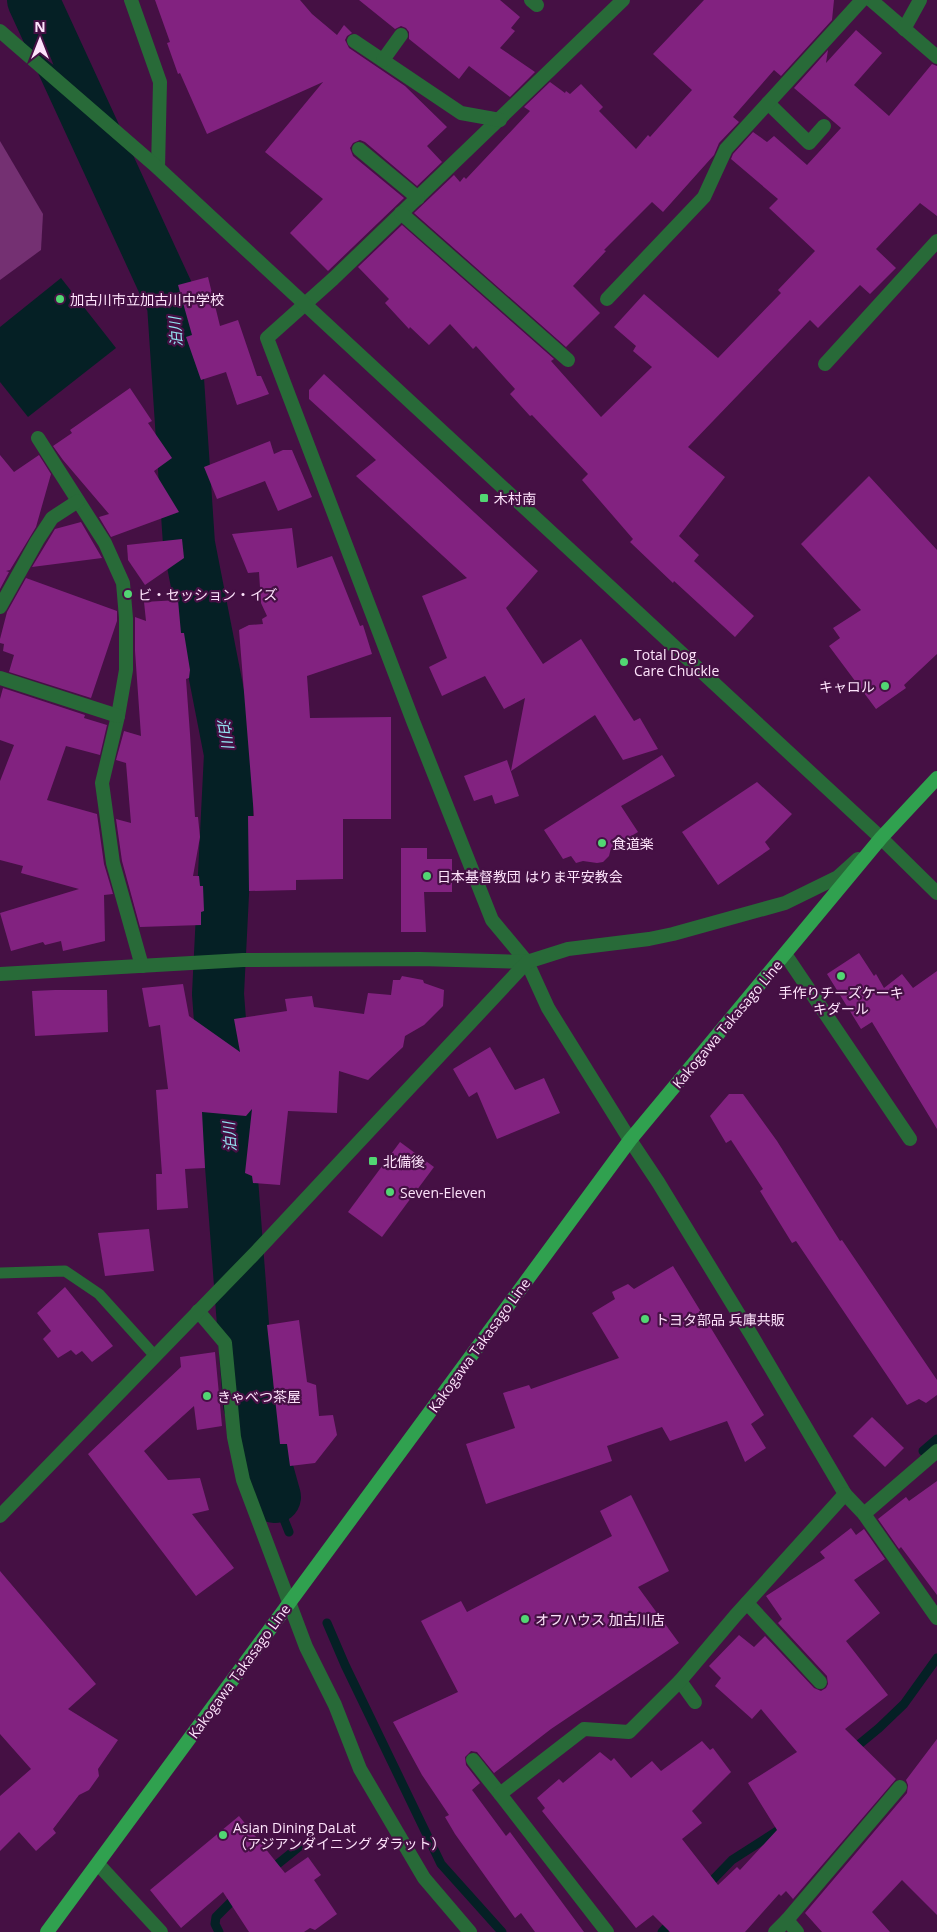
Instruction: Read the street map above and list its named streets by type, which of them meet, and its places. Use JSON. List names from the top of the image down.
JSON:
{
  "streets": {
    "main road": ["Kakogawa Takasago Line"]
  },
  "water": ["泊川"],
  "places": {
    "other": [
      "加古川市立加古川中学校",
      "ビ・セッション・イズ",
      "Total Dog Care Chuckle",
      "キャロル",
      "食道楽",
      "日本基督教団 はりま平安教会",
      "手作りチーズケーキ キダール",
      "Seven-Eleven",
      "トヨタ部品 兵庫共販",
      "きゃべつ茶屋",
      "オフハウス 加古川店",
      "Asian Dining DaLat （アジアンダイニング ダラット）"
    ],
    "transit": ["木村南", "北備後"]
  },
  "north": "top"
}
